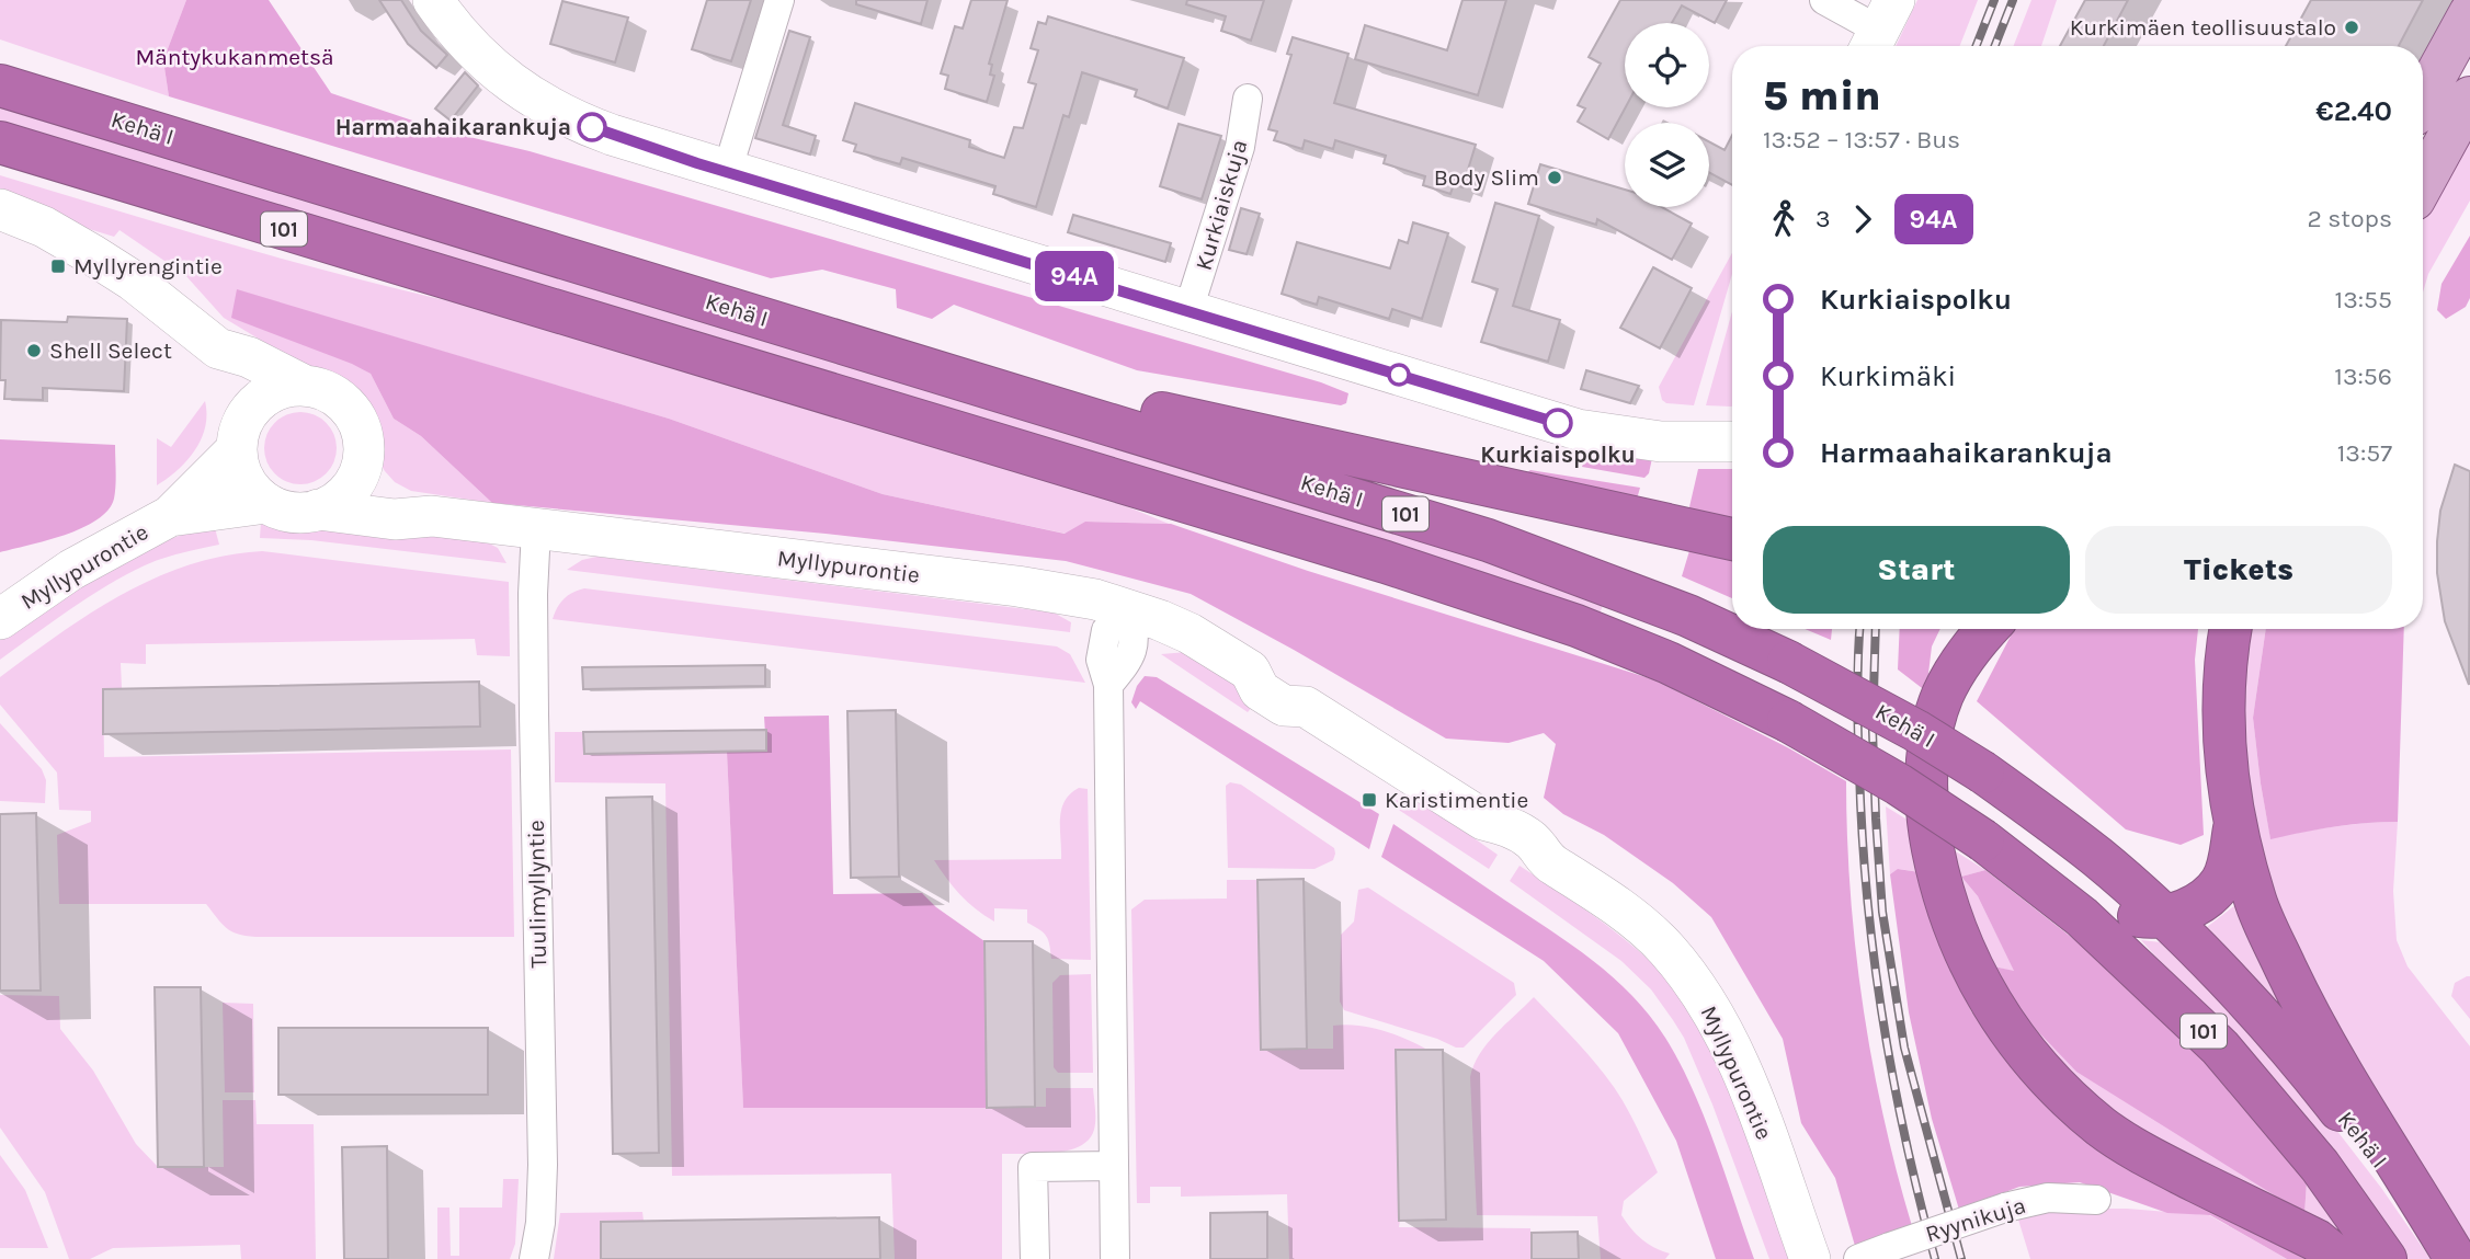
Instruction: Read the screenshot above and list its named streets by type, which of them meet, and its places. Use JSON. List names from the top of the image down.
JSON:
{
  "streets": {
    "highway": ["Kehä I", "101"],
    "main road": ["Myllypurontie"],
    "street": ["Kurkiaiskuja", "Tuulimyllyntie", "Ryynikuja"]
  },
  "crossings": [
    ["Myllypurontie", "Tuulimyllyntie"]
  ],
  "parks": ["Mäntykukanmetsä"],
  "places": {
    "other": [
      "Kurkimäen teollisuustalo",
      "Harmaahaikarankuja",
      "Body Slim",
      "Shell Select",
      "Kurkiaispolku"
    ],
    "transit": ["Myllyrengintie", "Karistimentie"]
  },
  "lines": ["bus line 94A"],
  "page": {
    "on_map": "94A",
    "heading": ["5 min", "13:52 – 13:57 · Bus", "€2.40"],
    "legs": ["3", "94A", "2 stops"],
    "list": [
      {
        "name": "Kurkiaispolku",
        "value": "13:55"
      },
      {
        "name": "Kurkimäki",
        "value": "13:56"
      },
      {
        "name": "Harmaahaikarankuja",
        "value": "13:57"
      }
    ],
    "buttons": ["Start", "Tickets"]
  }
}
